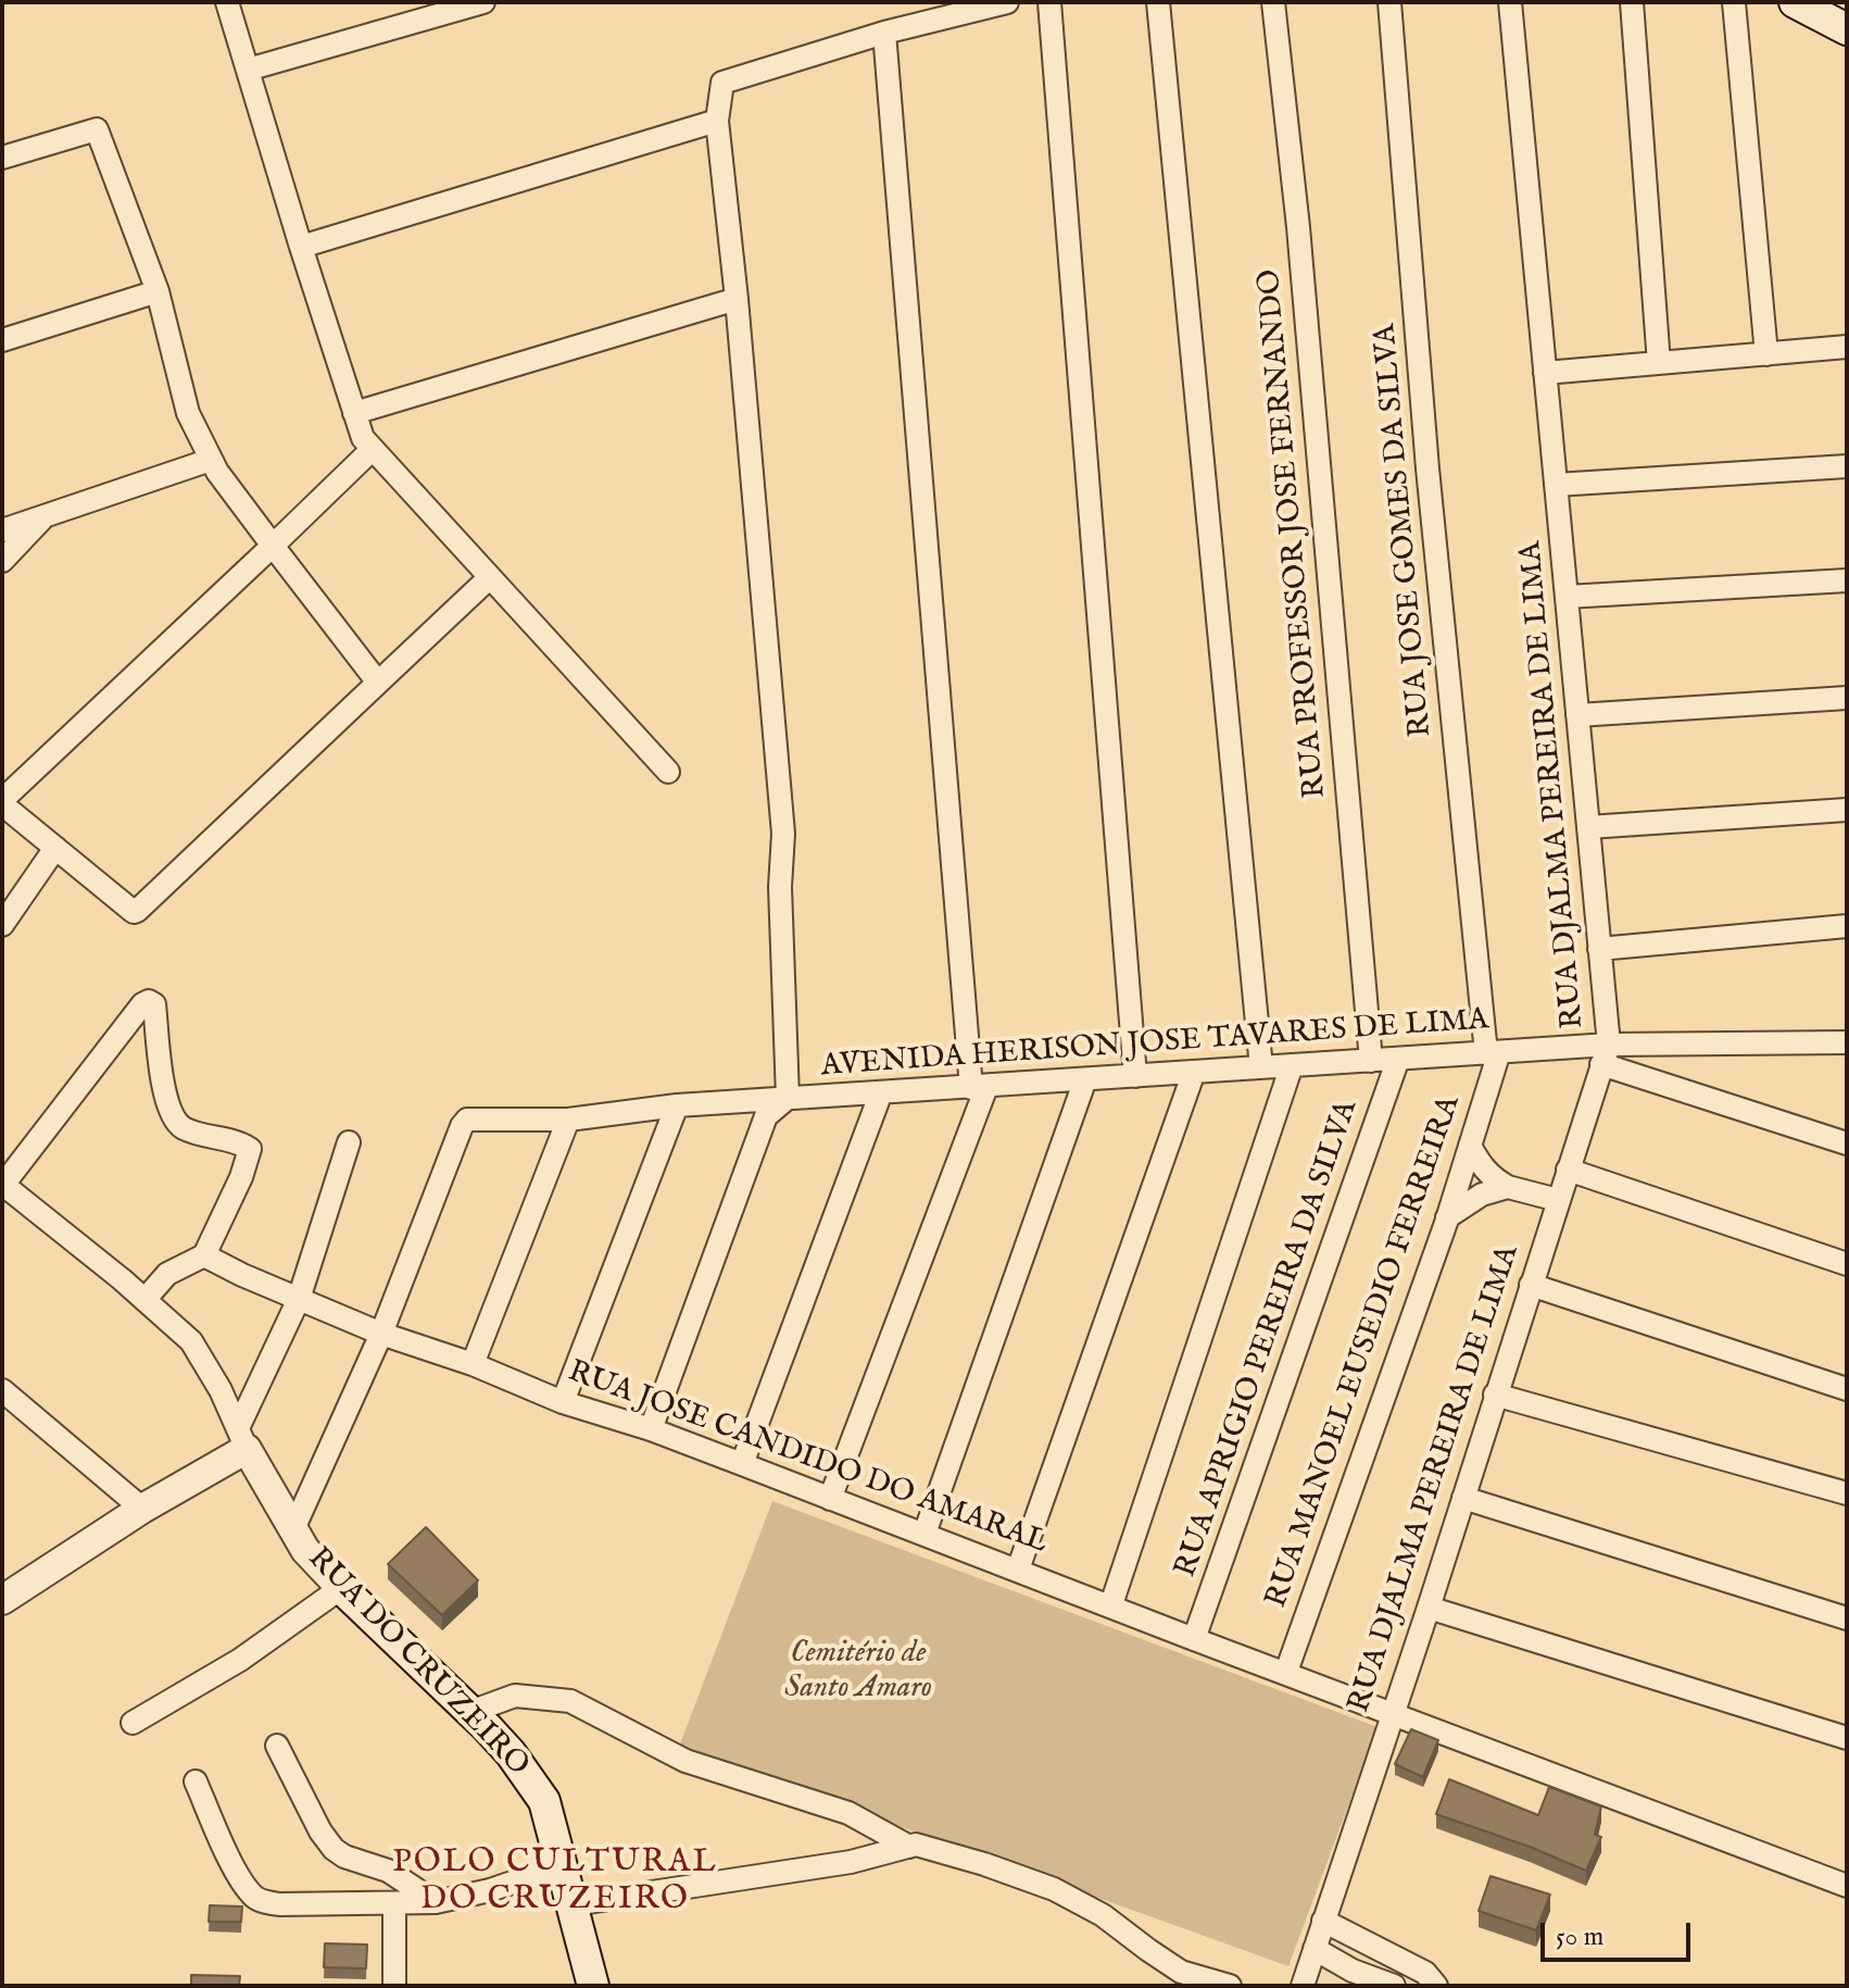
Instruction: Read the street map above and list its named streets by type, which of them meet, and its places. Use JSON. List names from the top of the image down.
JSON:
{
  "streets": {
    "main road": ["RUA DO CRUZEIRO"],
    "street": [
      "RUA JOSE GOMES DA SILVA",
      "RUA PROFESSOR JOSE FERNANDO",
      "RUA DJALMA PEREIRA DE LIMA",
      "AVENIDA HERISON JOSE TAVARES DE LIMA",
      "RUA APRIGIO PEREIRA DA SILVA",
      "RUA MANOEL EUSEDIO FERREIRA",
      "RUA JOSE CANDIDO DO AMARAL"
    ]
  },
  "crossings": [
    ["RUA JOSE GOMES DA SILVA", "AVENIDA HERISON JOSE TAVARES DE LIMA"],
    ["RUA JOSE GOMES DA SILVA", "RUA MANOEL EUSEDIO FERREIRA"],
    ["RUA PROFESSOR JOSE FERNANDO", "AVENIDA HERISON JOSE TAVARES DE LIMA"],
    ["RUA DJALMA PEREIRA DE LIMA", "AVENIDA HERISON JOSE TAVARES DE LIMA"],
    ["RUA DJALMA PEREIRA DE LIMA", "RUA JOSE CANDIDO DO AMARAL"],
    ["AVENIDA HERISON JOSE TAVARES DE LIMA", "RUA APRIGIO PEREIRA DA SILVA"],
    ["AVENIDA HERISON JOSE TAVARES DE LIMA", "RUA MANOEL EUSEDIO FERREIRA"],
    ["AVENIDA HERISON JOSE TAVARES DE LIMA", "RUA JOSE CANDIDO DO AMARAL"],
    ["RUA APRIGIO PEREIRA DA SILVA", "RUA JOSE CANDIDO DO AMARAL"],
    ["RUA MANOEL EUSEDIO FERREIRA", "RUA JOSE CANDIDO DO AMARAL"]
  ],
  "districts": ["POLO CULTURAL DO CRUZEIRO"],
  "parks": ["Cemitério de Santo Amaro"],
  "scale_bar": "50 m"
}
